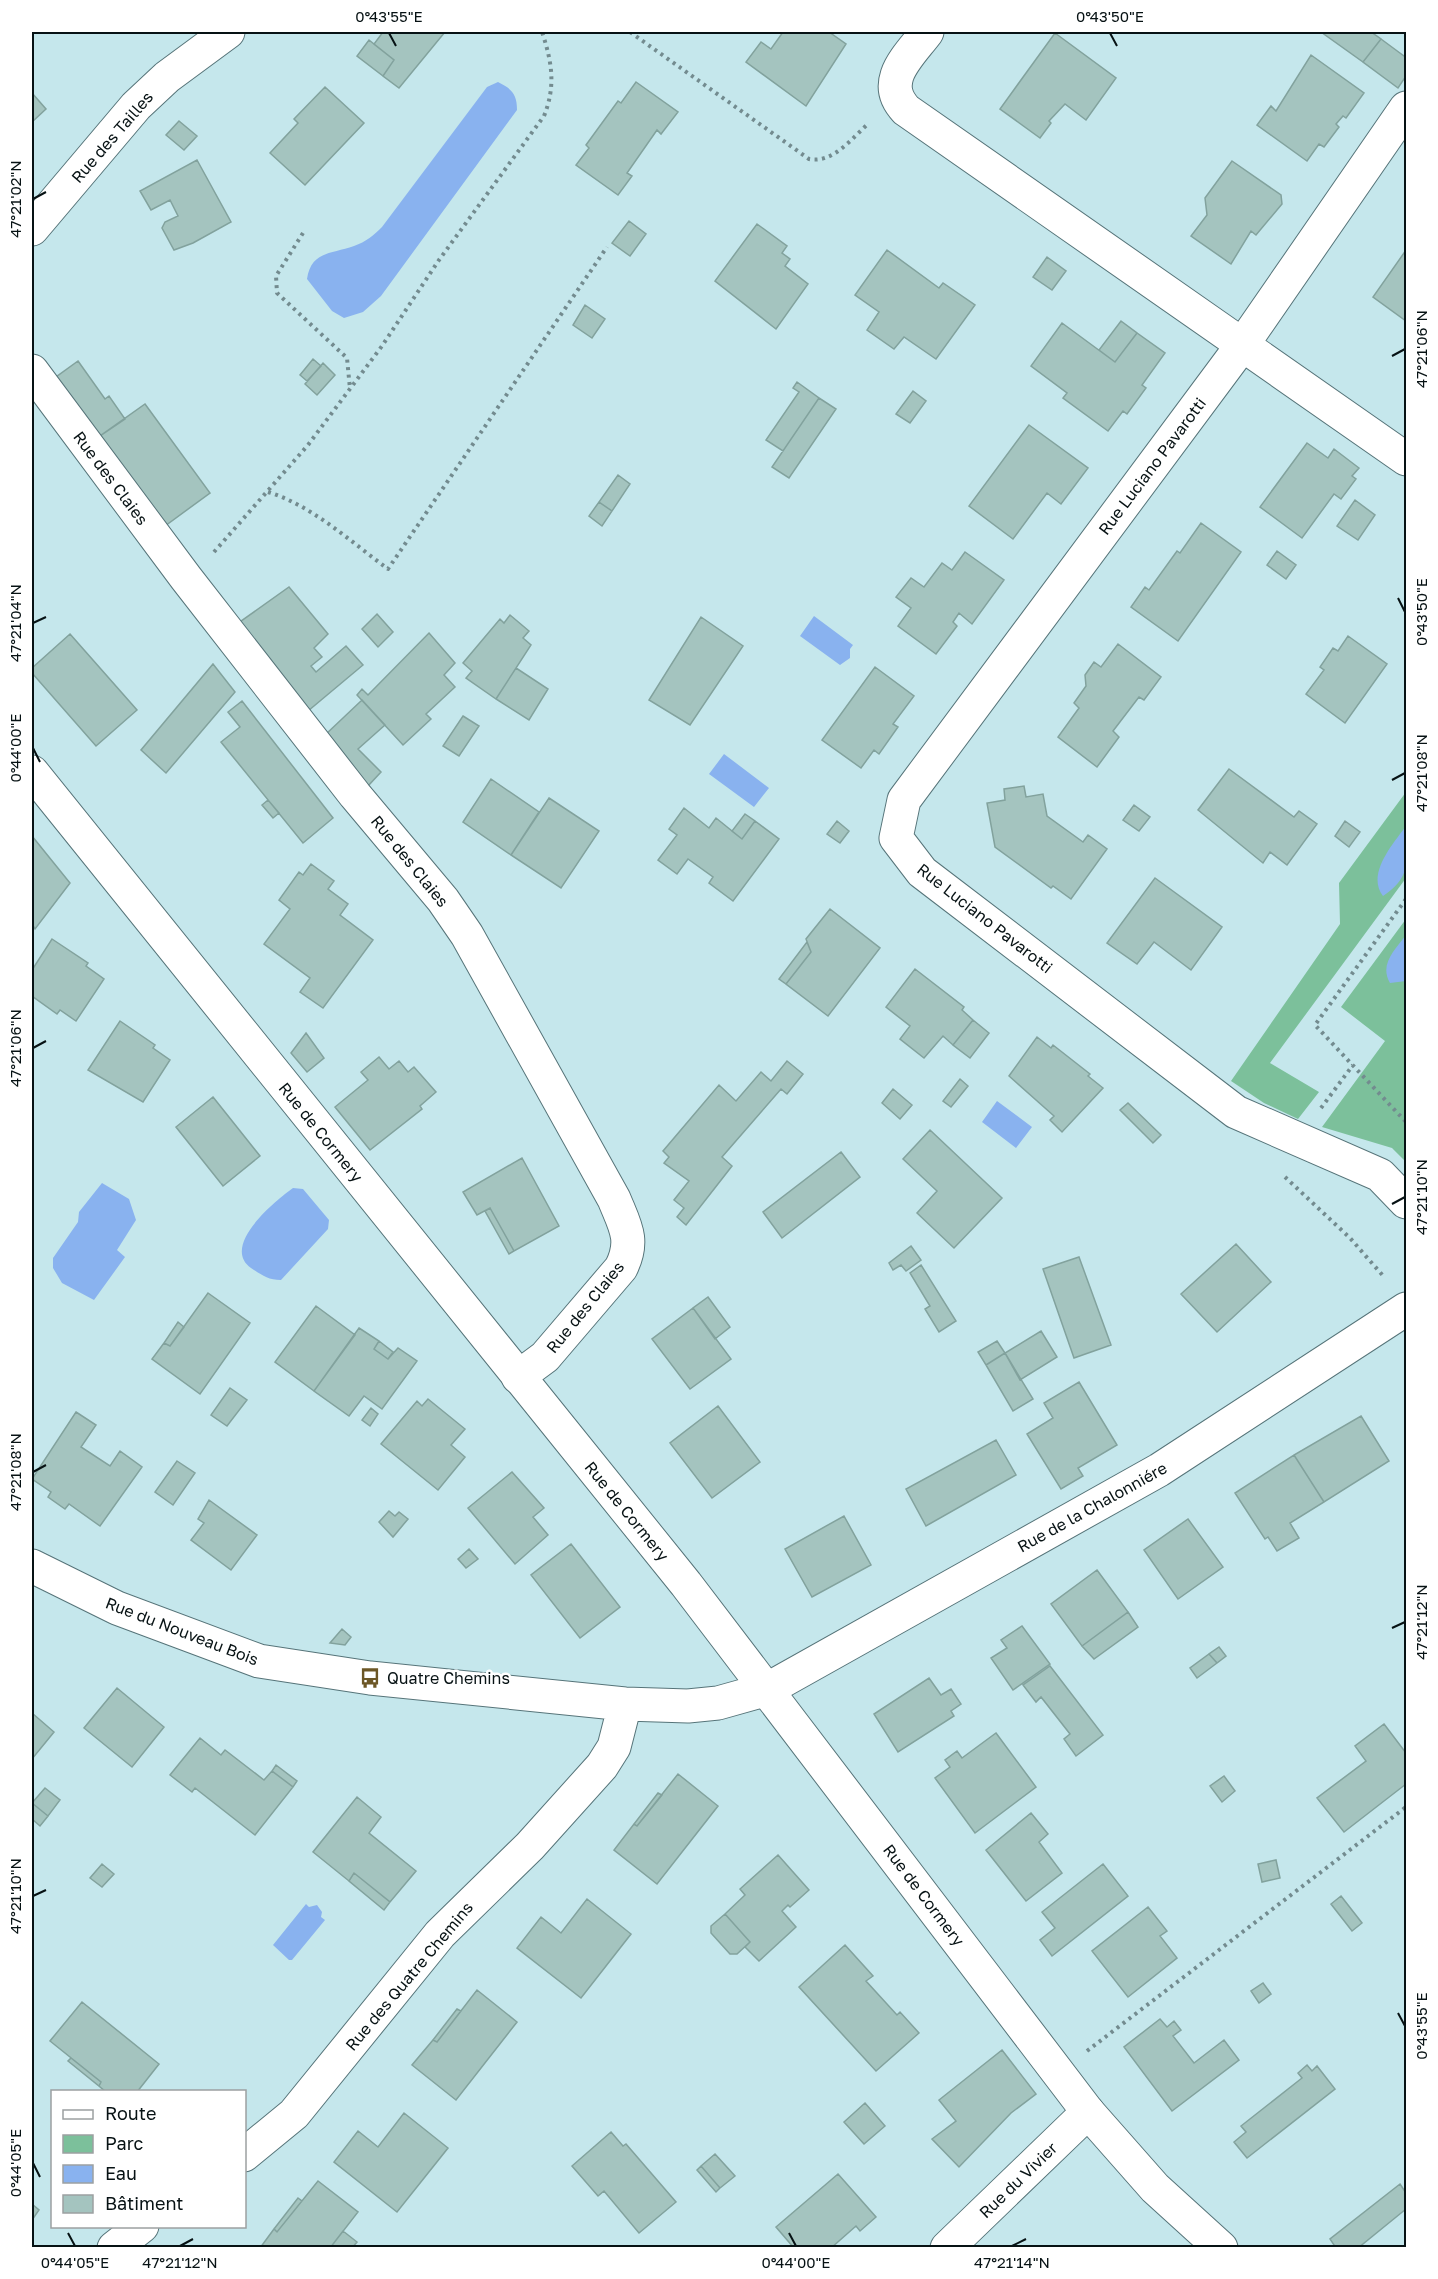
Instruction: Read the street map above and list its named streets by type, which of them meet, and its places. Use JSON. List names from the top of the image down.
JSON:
{
  "streets": {
    "street": [
      "Rue des Tailles",
      "Rue Luciano Pavarotti",
      "Rue des Claies",
      "Rue de Cormery",
      "Rue de la Chalonniére",
      "Rue du Nouveau Bois",
      "Rue des Quatre Chemins",
      "Rue du Vivier"
    ]
  },
  "crossings": [
    ["Rue des Claies", "Rue de Cormery"],
    ["Rue de Cormery", "Rue de la Chalonniére"],
    ["Rue de Cormery", "Rue du Nouveau Bois"],
    ["Rue de Cormery", "Rue du Vivier"],
    ["Rue de la Chalonniére", "Rue du Nouveau Bois"],
    ["Rue du Nouveau Bois", "Rue des Quatre Chemins"]
  ],
  "places": {
    "bus stop": ["Quatre Chemins"]
  },
  "legend": [
    "Route",
    "Parc",
    "Eau",
    "Bâtiment"
  ],
  "coordinates": [
    "0°43'55\"E",
    "0°43'50\"E",
    "47°21'02\"N",
    "47°21'06\"N",
    "47°21'04\"N",
    "0°44'00\"E",
    "47°21'08\"N",
    "47°21'10\"N",
    "47°21'12\"N",
    "0°44'05\"E",
    "47°21'14\"N"
  ]
}
